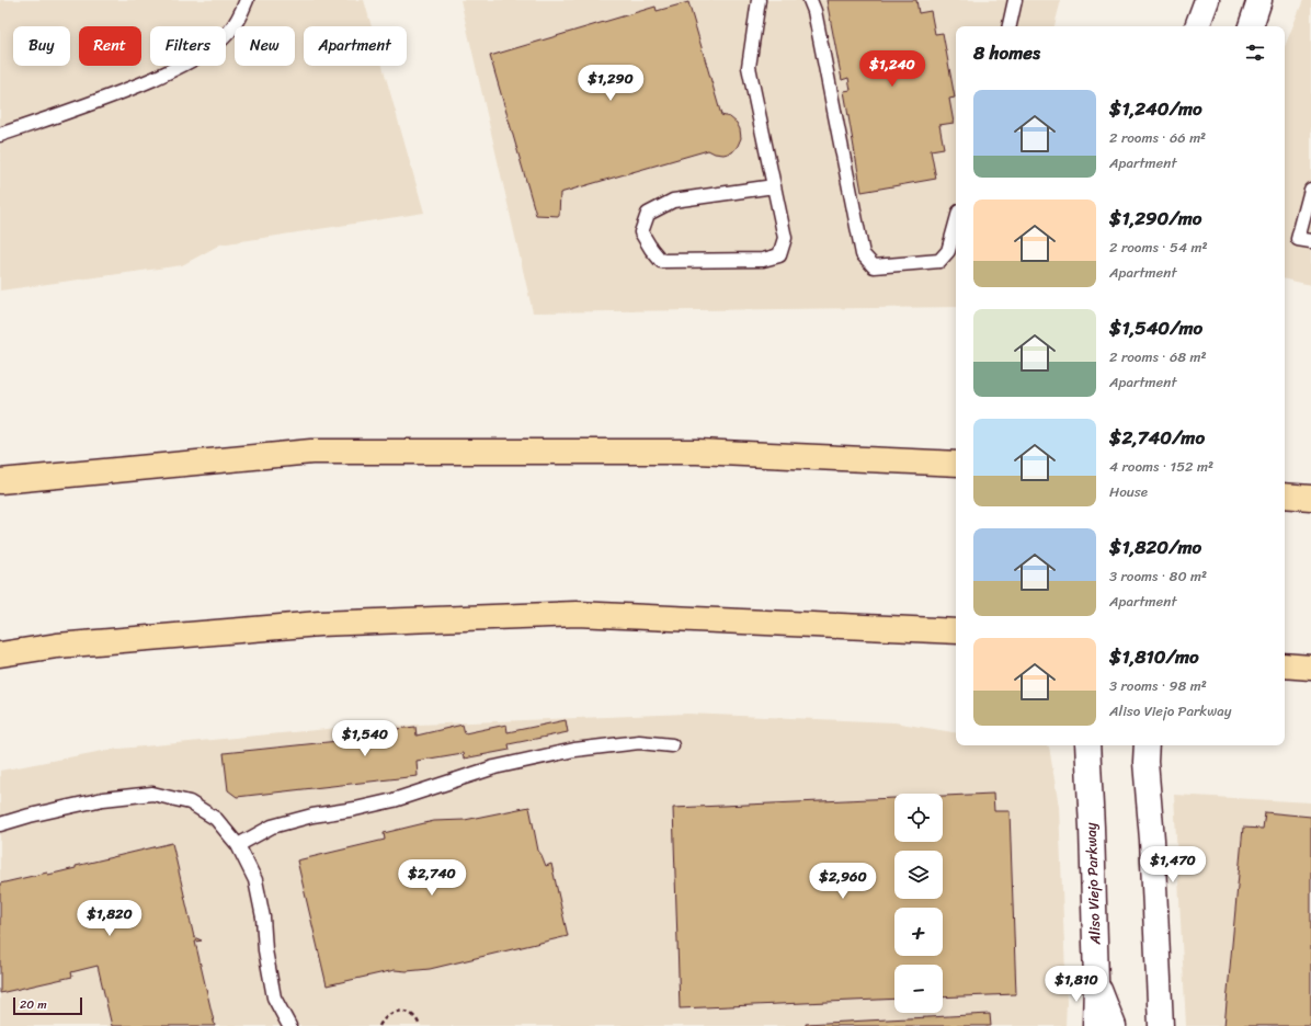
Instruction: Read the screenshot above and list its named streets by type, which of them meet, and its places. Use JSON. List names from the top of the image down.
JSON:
{
  "streets": {
    "main road": ["Aliso Viejo Parkway"]
  },
  "scale_bar": "20 m",
  "page": {
    "chip": [
      "Buy",
      "Rent",
      "Filters",
      "New",
      "Apartment"
    ],
    "heading": "8 homes",
    "price": [
      "$1,240",
      "$1,290",
      "$1,540",
      "$1,470",
      "$2,740",
      "$2,960",
      "$1,820",
      "$1,810"
    ],
    "list": [
      {
        "name": "$1,240/mo",
        "note": "2 rooms · 66 m² · Apartment"
      },
      {
        "name": "$1,290/mo",
        "note": "2 rooms · 54 m² · Apartment"
      },
      {
        "name": "$1,540/mo",
        "note": "2 rooms · 68 m² · Apartment"
      },
      {
        "name": "$2,740/mo",
        "note": "4 rooms · 152 m² · House"
      },
      {
        "name": "$1,820/mo",
        "note": "3 rooms · 80 m² · Apartment"
      },
      {
        "name": "$1,810/mo",
        "note": "3 rooms · 98 m² · Aliso Viejo Parkway"
      }
    ],
    "map_buttons": ["+", "−"],
    "scale": "20 m"
  }
}
